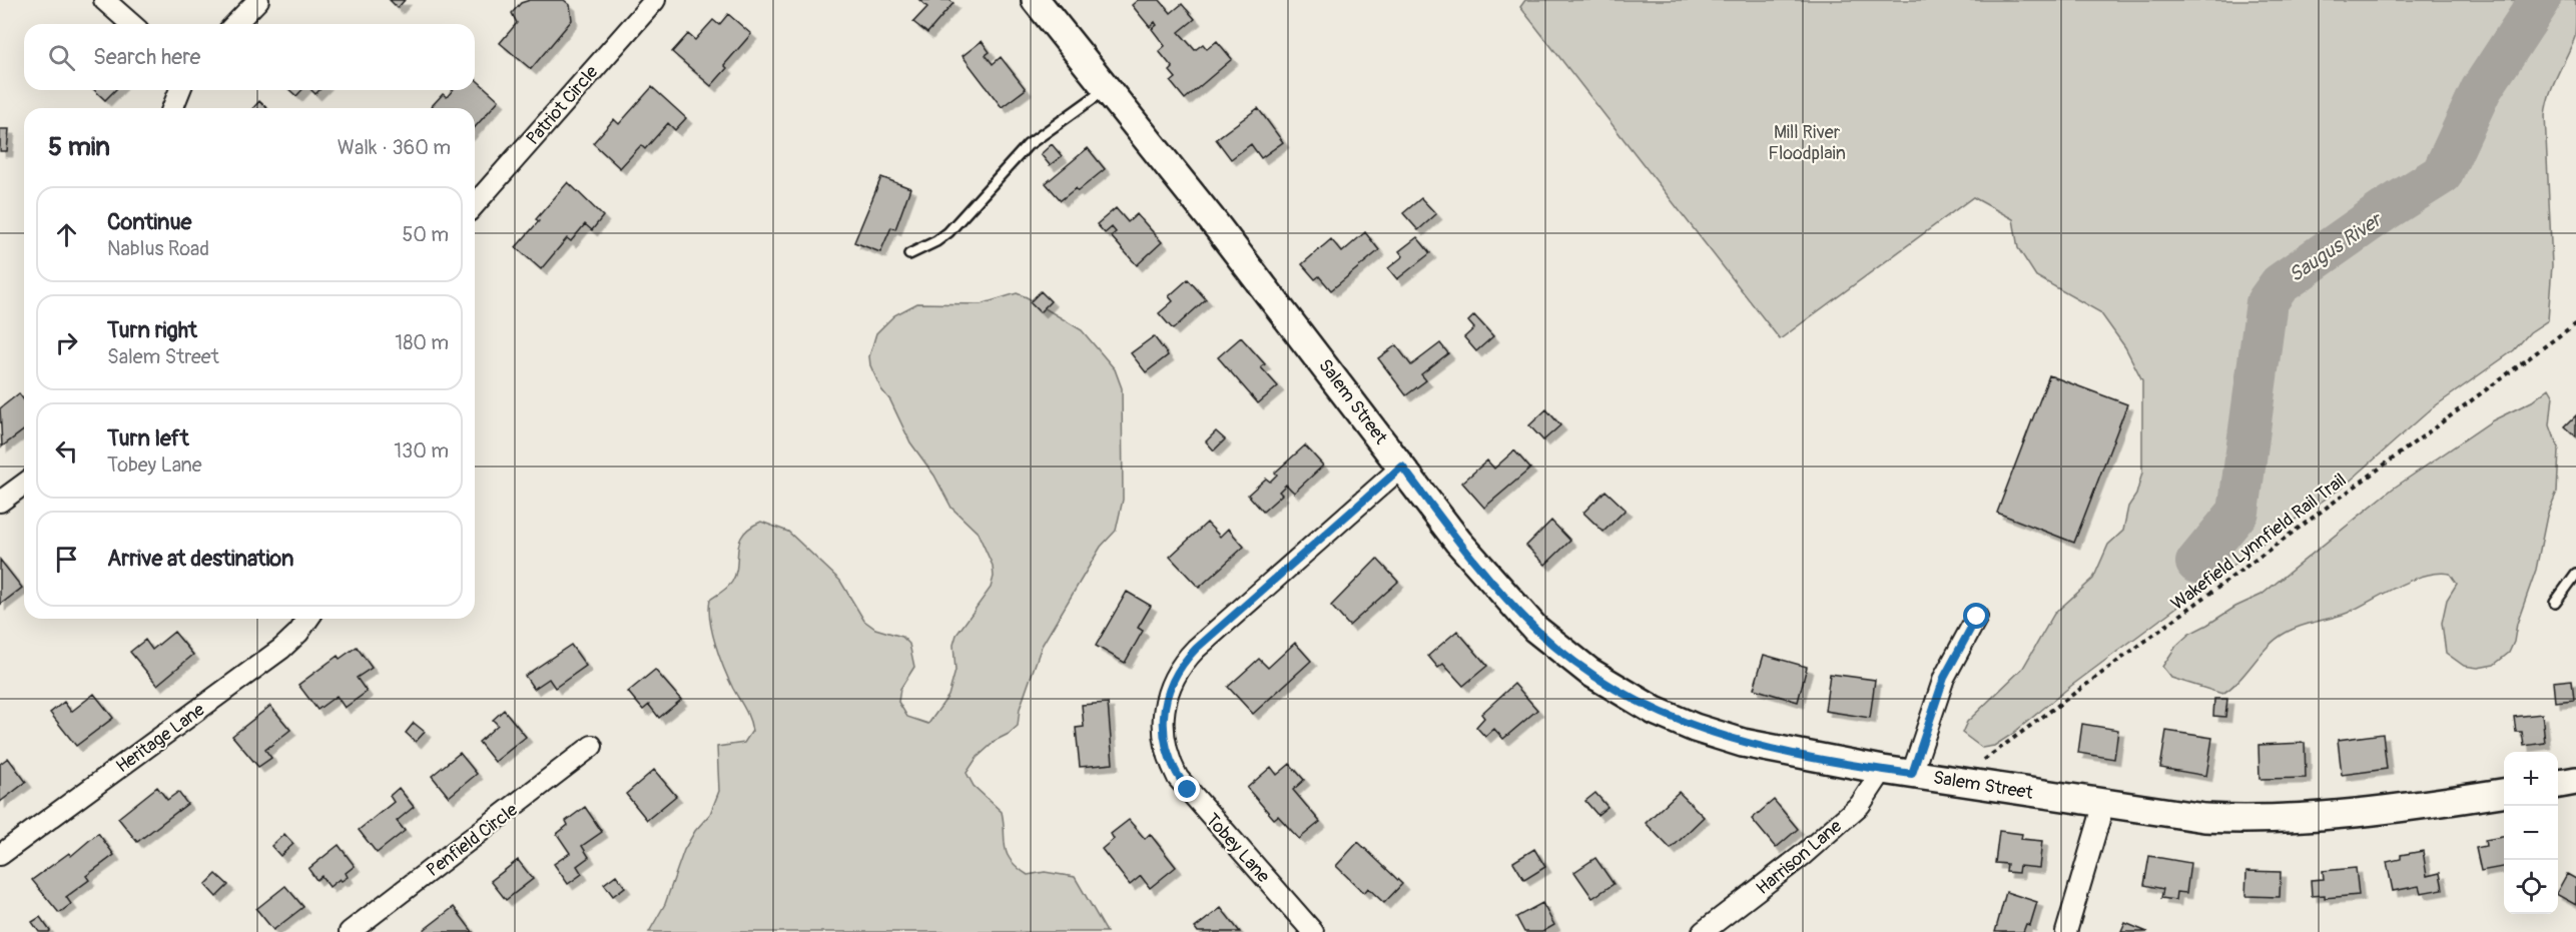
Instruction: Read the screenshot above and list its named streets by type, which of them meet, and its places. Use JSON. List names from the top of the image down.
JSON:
{
  "streets": {
    "main road": ["Salem Street"],
    "street": [
      "Patriot Circle",
      "Heritage Lane",
      "Penfield Circle",
      "Tobey Lane",
      "Harrison Lane"
    ],
    "path": ["Wakefield Lynnfield Rail Trail"]
  },
  "crossings": [
    ["Salem Street", "Wakefield Lynnfield Rail Trail"],
    ["Salem Street", "Tobey Lane"],
    ["Salem Street", "Harrison Lane"]
  ],
  "water": ["Saugus River"],
  "parks": ["Mill River Floodplain"],
  "page": {
    "search": "Search here",
    "heading": ["5 min", "Walk · 360 m"],
    "list": [
      ["Continue", "Nablus Road", "50 m"],
      ["Turn right", "Salem Street", "180 m"],
      ["Turn left", "Tobey Lane", "130 m"],
      "Arrive at destination"
    ],
    "map_buttons": ["+", "−"]
  }
}
